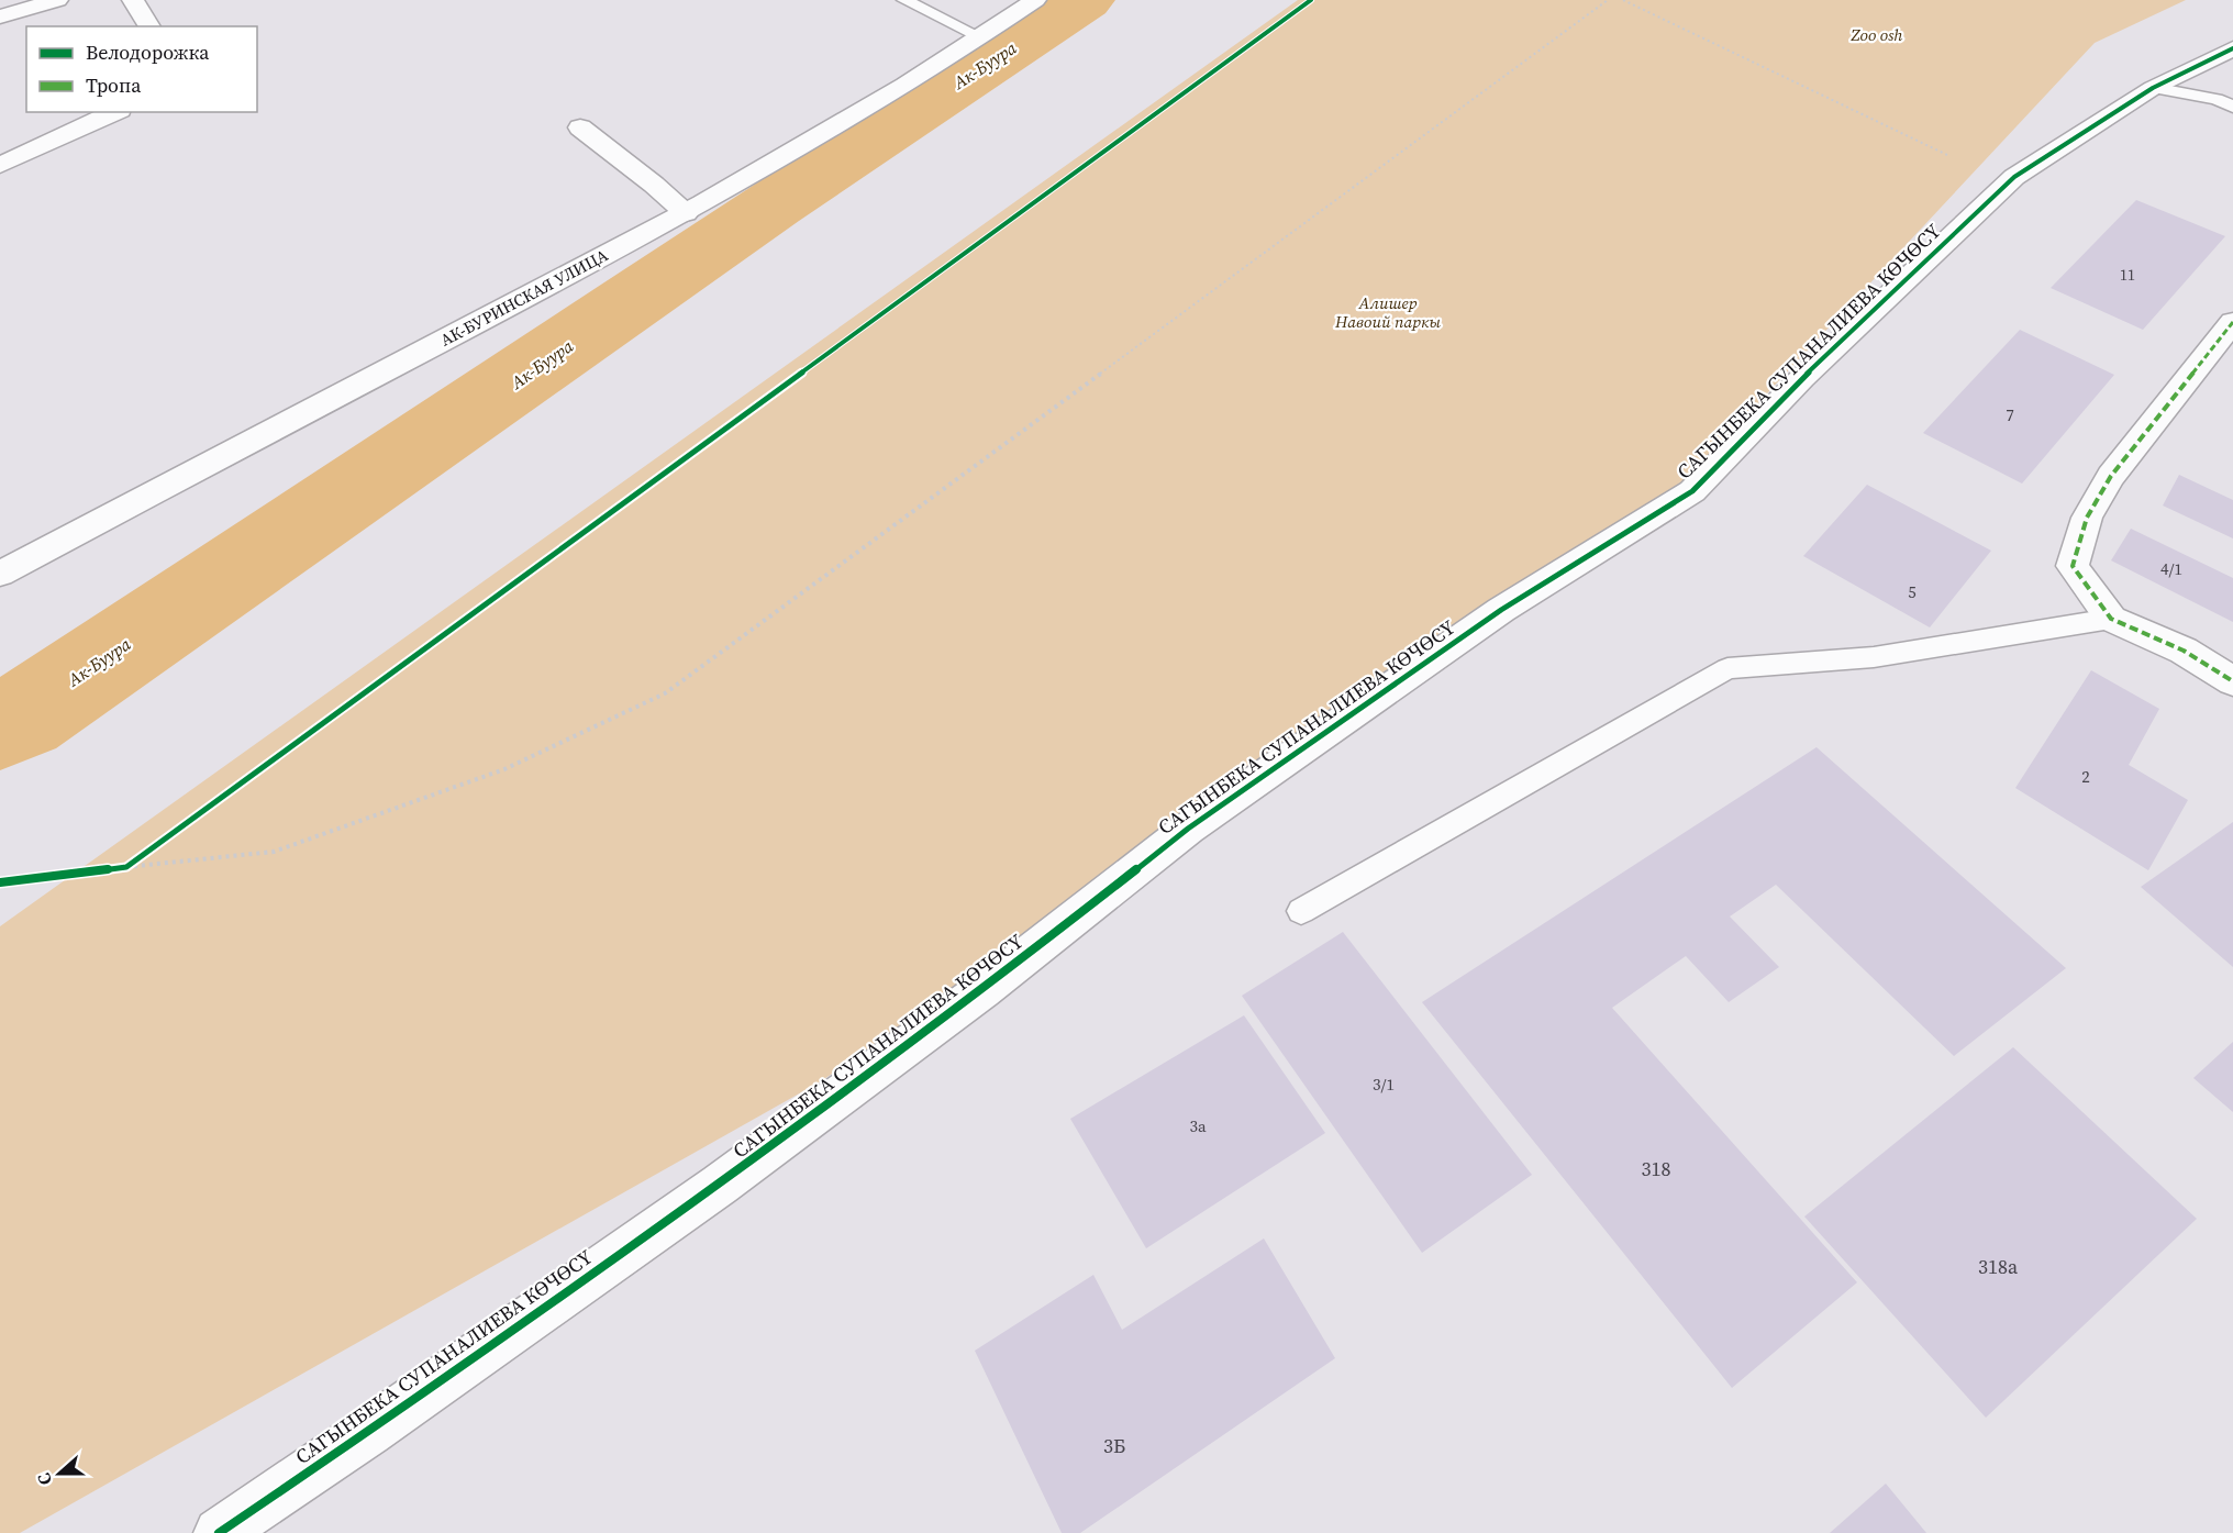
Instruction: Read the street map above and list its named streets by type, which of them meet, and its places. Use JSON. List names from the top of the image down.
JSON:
{
  "streets": {
    "street": ["АК-БУРИНСКАЯ УЛИЦА", "САГЫНБЕКА СУПАНАЛИЕВА КӨЧӨСҮ"]
  },
  "water": ["Ак-Буура"],
  "parks": ["Zoo osh", "Алишер Навоий паркы"],
  "house_numbers": [
    "11",
    "7",
    "4/1",
    "5",
    "2",
    "3/1",
    "3а",
    "318",
    "318а",
    "3Б"
  ],
  "legend": ["Велодорожка", "Тропа"],
  "north": "left"
}
